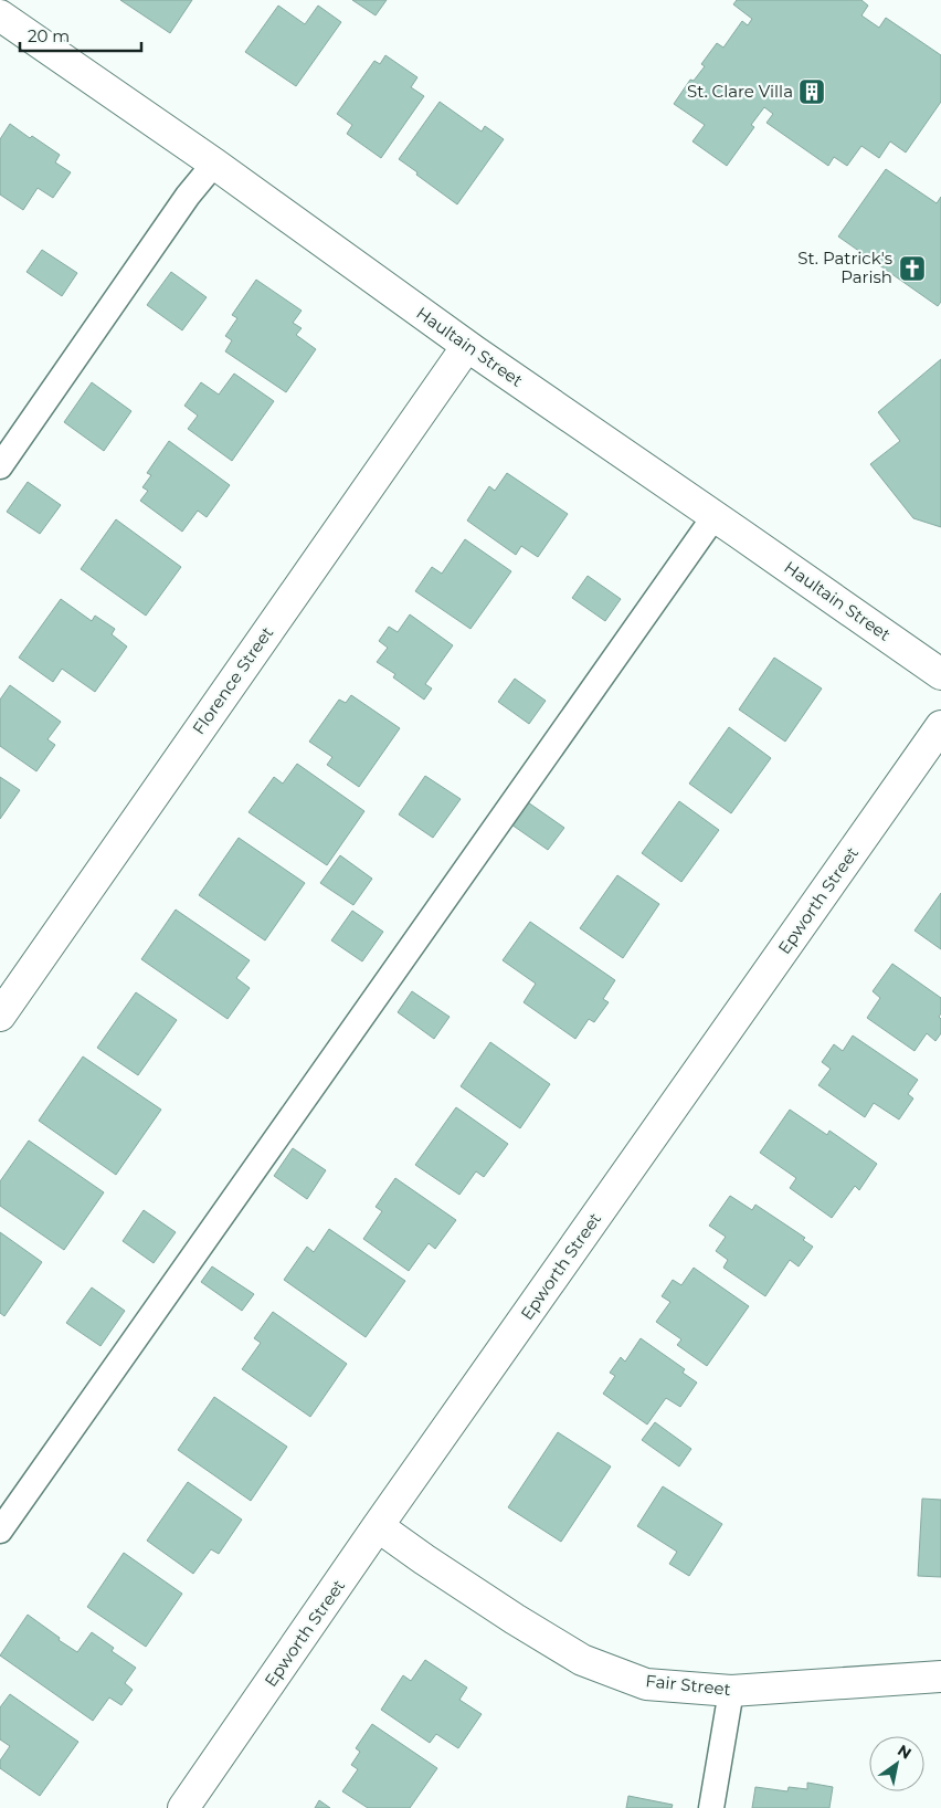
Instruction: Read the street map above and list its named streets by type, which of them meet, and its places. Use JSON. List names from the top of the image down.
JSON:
{
  "streets": {
    "street": [
      "Haultain Street",
      "Florence Street",
      "Epworth Street",
      "Fair Street"
    ]
  },
  "crossings": [
    ["Haultain Street", "Florence Street"],
    ["Epworth Street", "Fair Street"]
  ],
  "places": {
    "building": ["St. Clare Villa"],
    "church": ["St. Patrick's Parish"]
  },
  "scale_bar": "20 m",
  "north": "top right"
}
